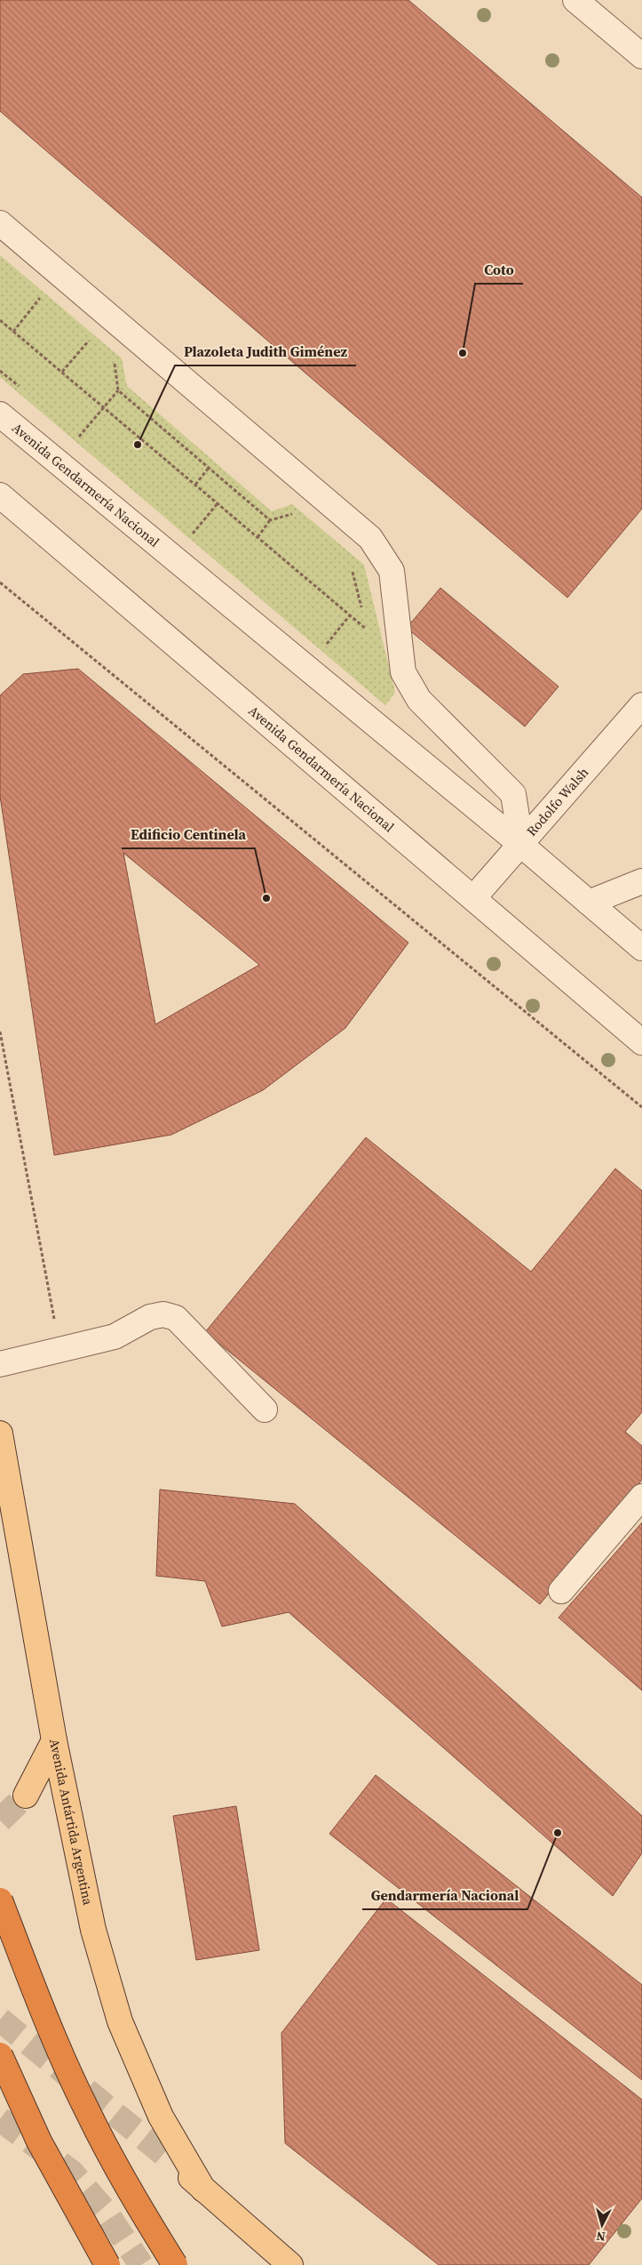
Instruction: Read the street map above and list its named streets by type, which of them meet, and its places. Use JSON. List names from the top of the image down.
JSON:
{
  "streets": {
    "main road": ["Avenida Antártida Argentina"],
    "street": ["Avenida Gendarmería Nacional", "Rodolfo Walsh"]
  },
  "crossings": [
    ["Avenida Gendarmería Nacional", "Rodolfo Walsh"]
  ],
  "places": [
    "Coto",
    "Plazoleta Judith Giménez",
    "Edificio Centinela",
    "Gendarmería Nacional"
  ],
  "north": "bottom"
}
